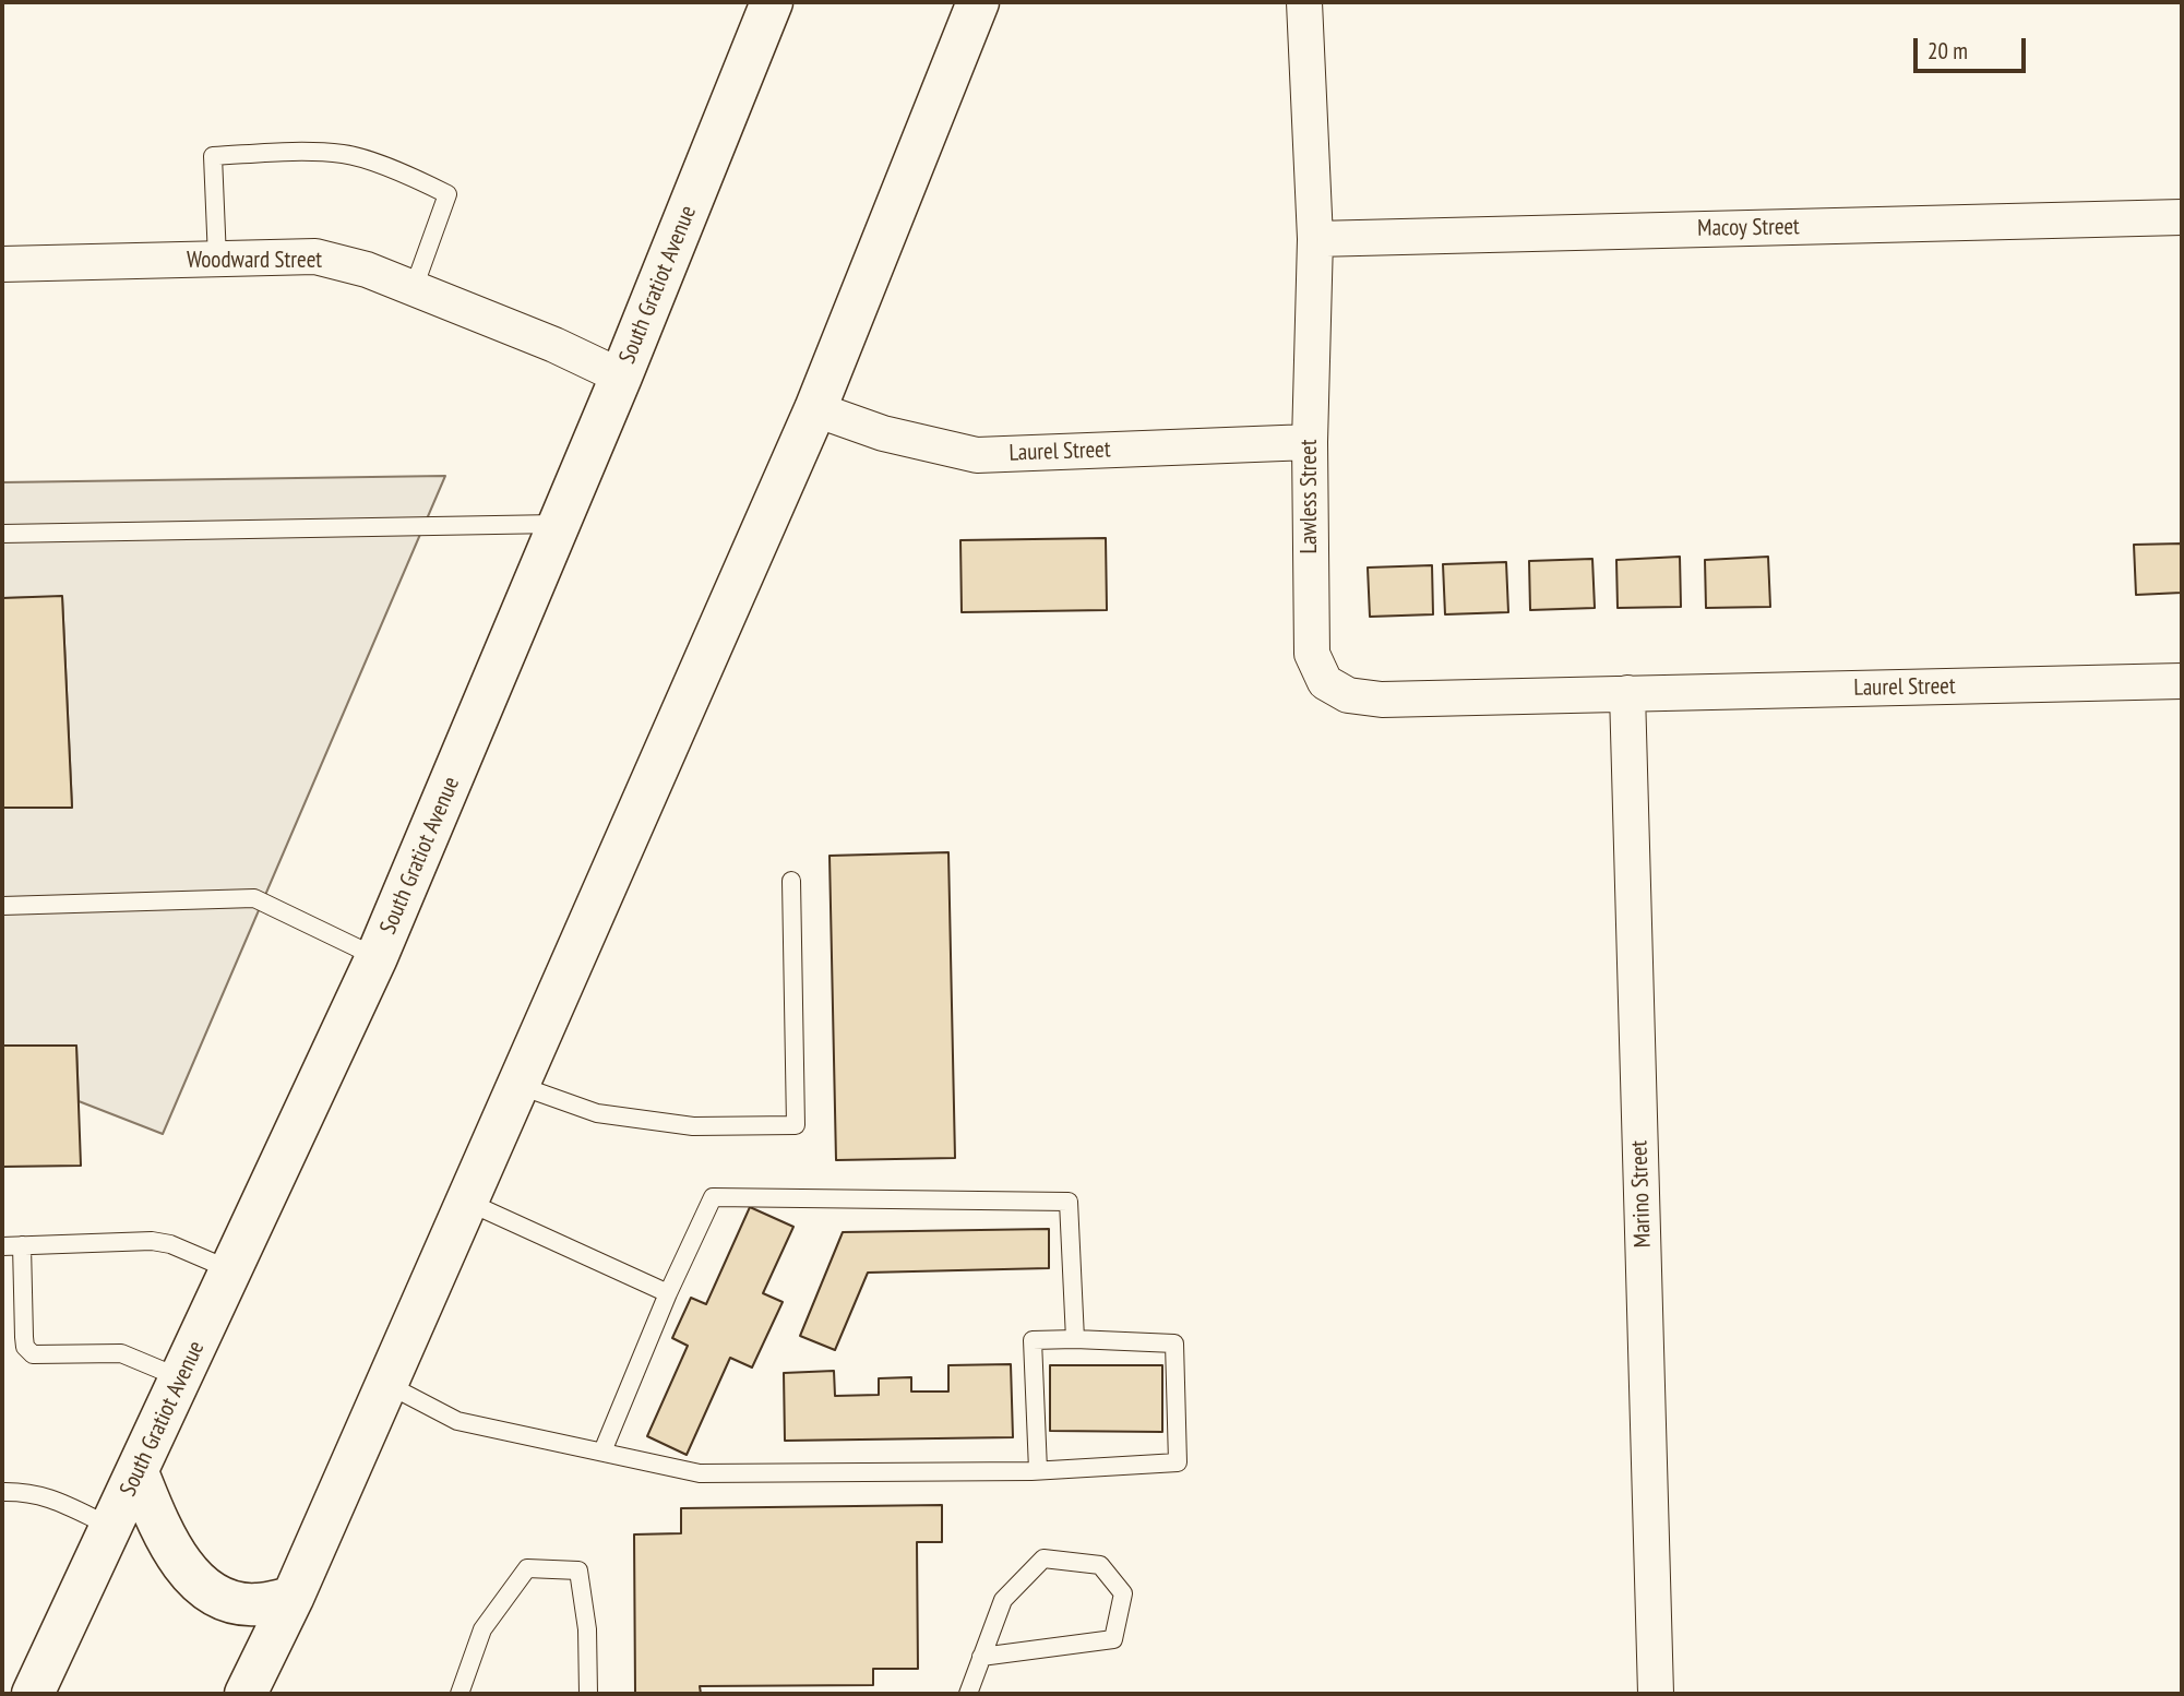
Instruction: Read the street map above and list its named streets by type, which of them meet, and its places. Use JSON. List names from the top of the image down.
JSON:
{
  "streets": {
    "main road": ["South Gratiot Avenue"],
    "street": [
      "Macoy Street",
      "Woodward Street",
      "Laurel Street",
      "Lawless Street",
      "Marino Street"
    ]
  },
  "crossings": [
    ["Macoy Street", "Lawless Street"],
    ["Woodward Street", "South Gratiot Avenue"],
    ["Laurel Street", "Lawless Street"],
    ["Laurel Street", "Marino Street"],
    ["Lawless Street", "Marino Street"]
  ],
  "scale_bar": "20 m"
}
